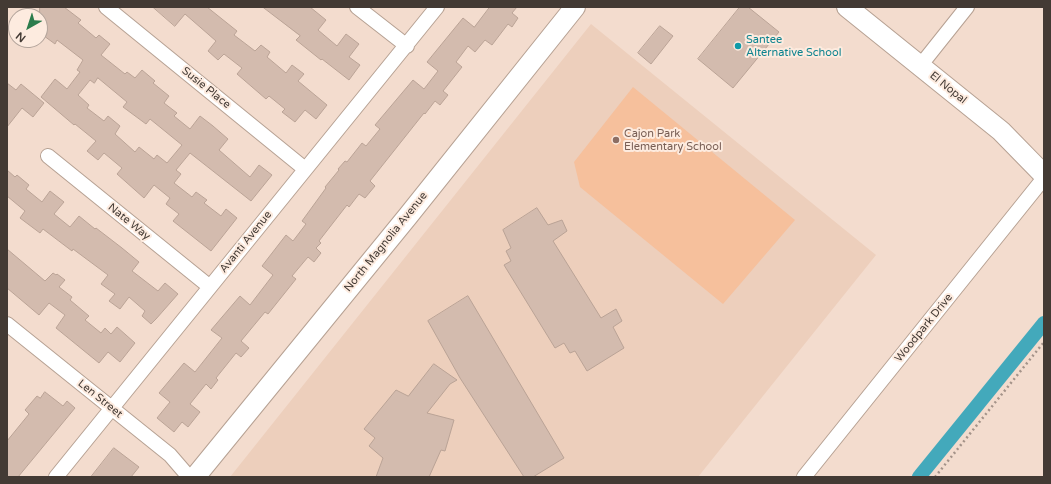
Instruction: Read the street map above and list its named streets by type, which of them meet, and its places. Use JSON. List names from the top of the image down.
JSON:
{
  "streets": {
    "main road": ["El Nopal", "North Magnolia Avenue"],
    "street": [
      "Susie Place",
      "Nate Way",
      "Avanti Avenue",
      "Woodpark Drive",
      "Len Street"
    ]
  },
  "crossings": [
    ["Susie Place", "Avanti Avenue"],
    ["Nate Way", "Avanti Avenue"],
    ["Avanti Avenue", "Len Street"]
  ],
  "places": ["Santee Alternative School", "Cajon Park Elementary School"],
  "north": "bottom left"
}
